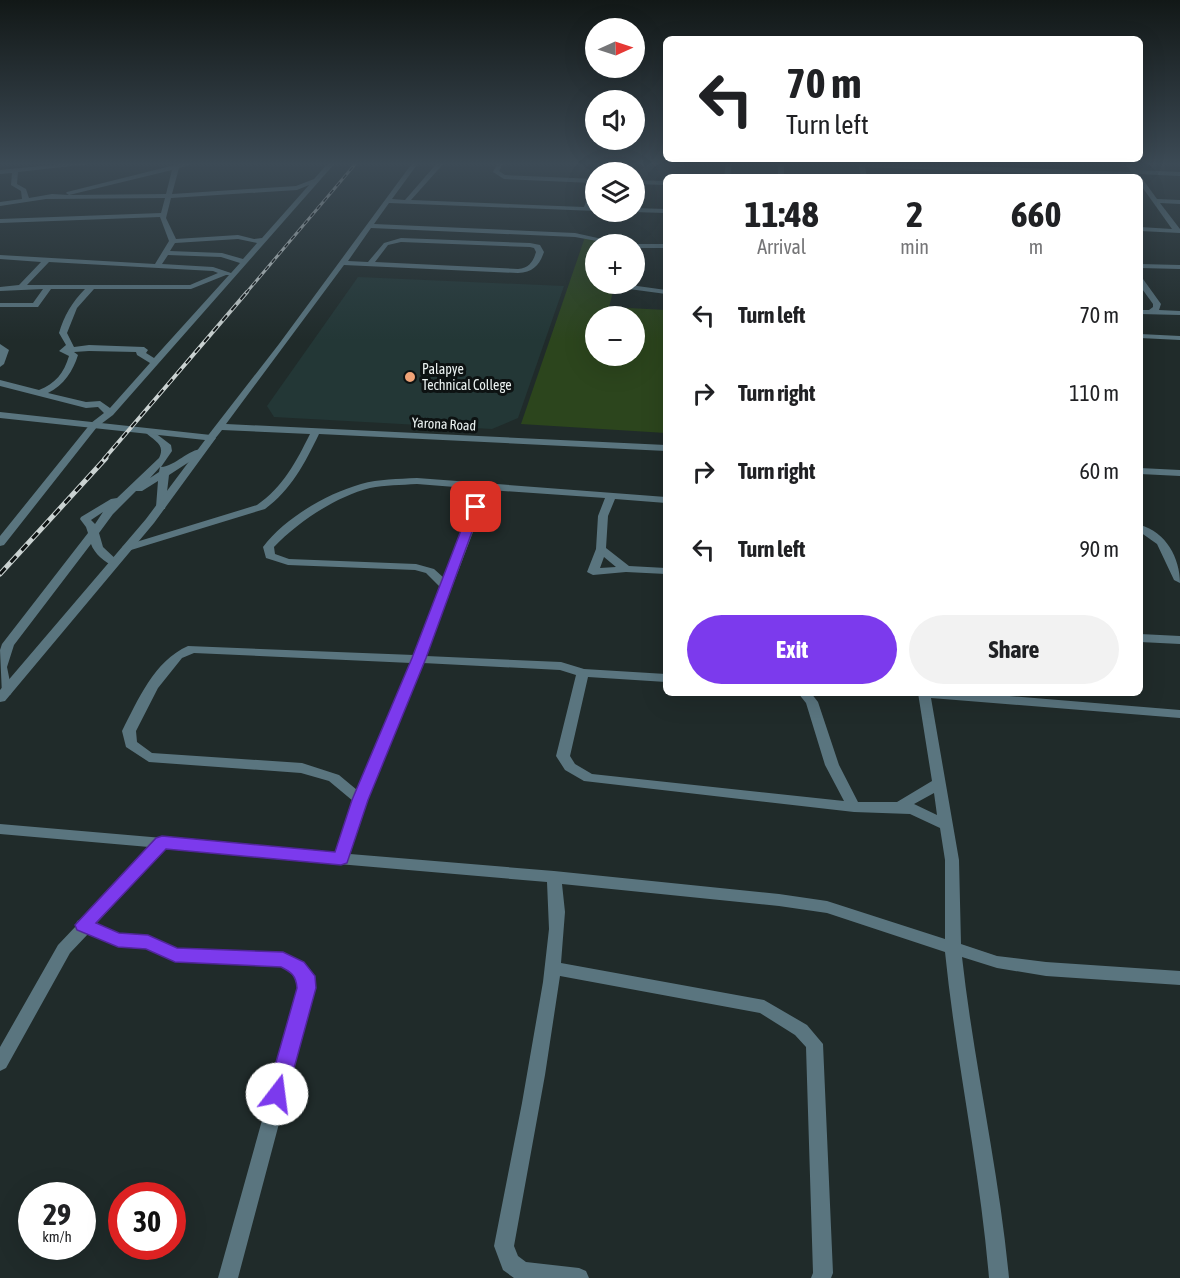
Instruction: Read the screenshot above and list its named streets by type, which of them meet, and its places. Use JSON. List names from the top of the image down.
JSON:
{
  "streets": {
    "street": ["Yarona Road"]
  },
  "places": ["Palapye Technical College"],
  "north": "right",
  "page": {
    "map_buttons": ["+", "−"],
    "turn": ["70 m", "Turn left"],
    "eta": [
      "11:48",
      "Arrival",
      "2",
      "min",
      "660",
      "m"
    ],
    "list": [
      {
        "name": "Turn left",
        "value": "70 m"
      },
      {
        "name": "Turn right",
        "value": "110 m"
      },
      {
        "name": "Turn right",
        "value": "60 m"
      },
      {
        "name": "Turn left",
        "value": "90 m"
      }
    ],
    "buttons": ["Exit", "Share"],
    "speed": "29 km/h",
    "limit": "30"
  }
}
